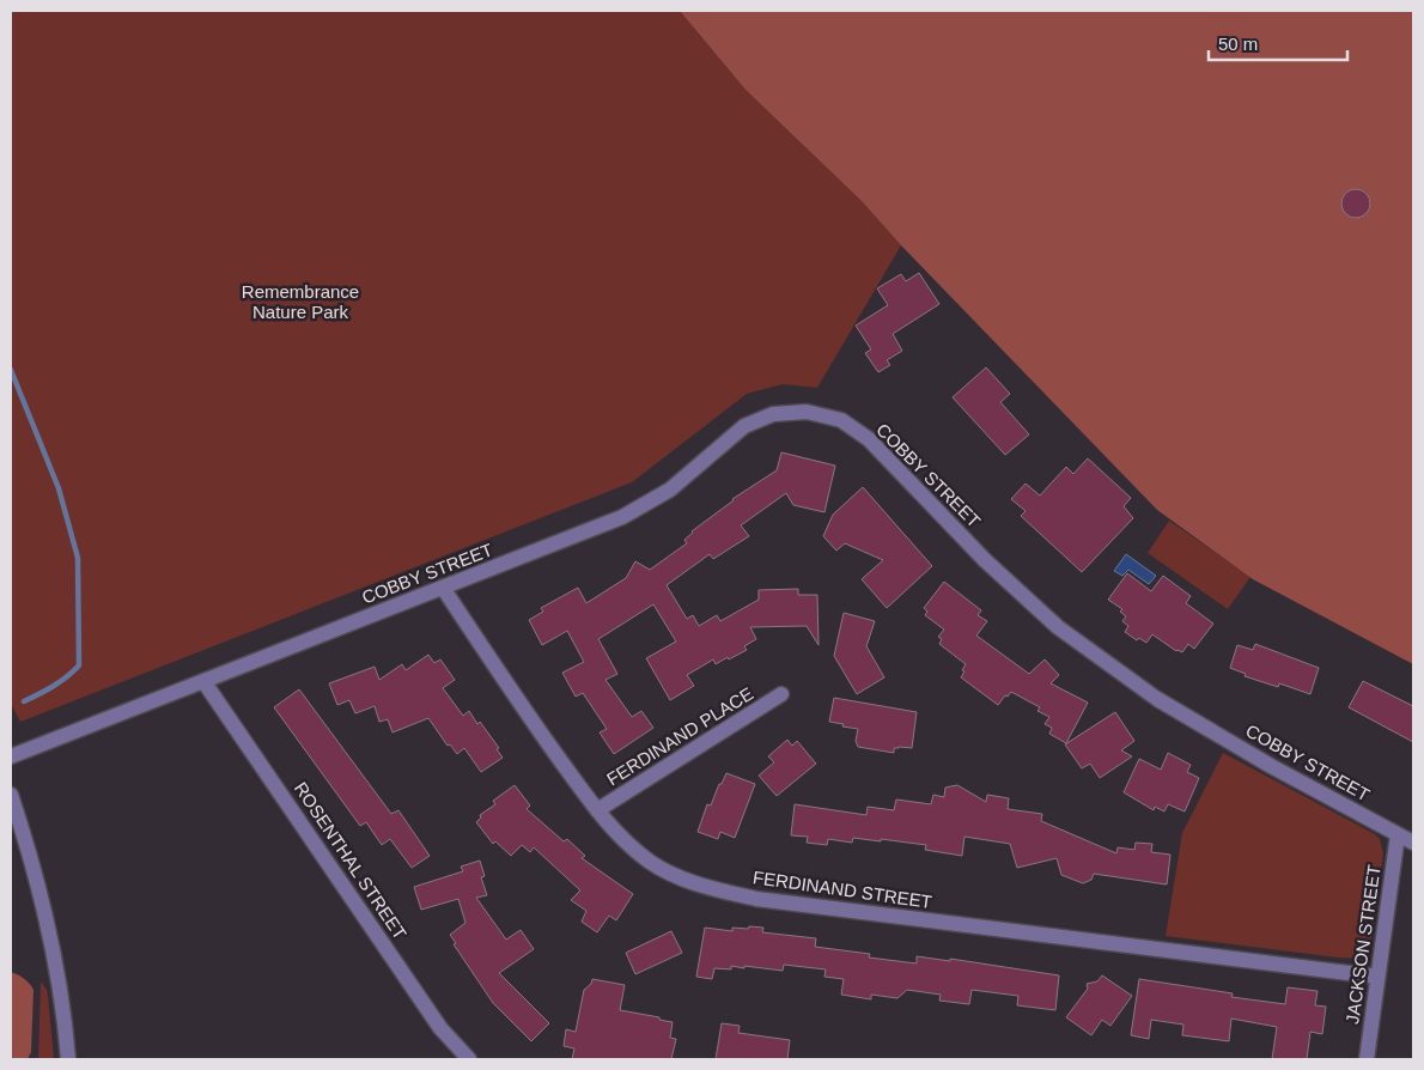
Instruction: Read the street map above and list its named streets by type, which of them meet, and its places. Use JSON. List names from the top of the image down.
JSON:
{
  "streets": {
    "street": [
      "COBBY STREET",
      "FERDINAND PLACE",
      "ROSENTHAL STREET",
      "FERDINAND STREET",
      "JACKSON STREET"
    ]
  },
  "crossings": [
    ["COBBY STREET", "ROSENTHAL STREET"],
    ["COBBY STREET", "FERDINAND STREET"],
    ["COBBY STREET", "JACKSON STREET"],
    ["FERDINAND PLACE", "FERDINAND STREET"],
    ["FERDINAND STREET", "JACKSON STREET"]
  ],
  "parks": ["Remembrance Nature Park"],
  "scale_bar": "50 m"
}
